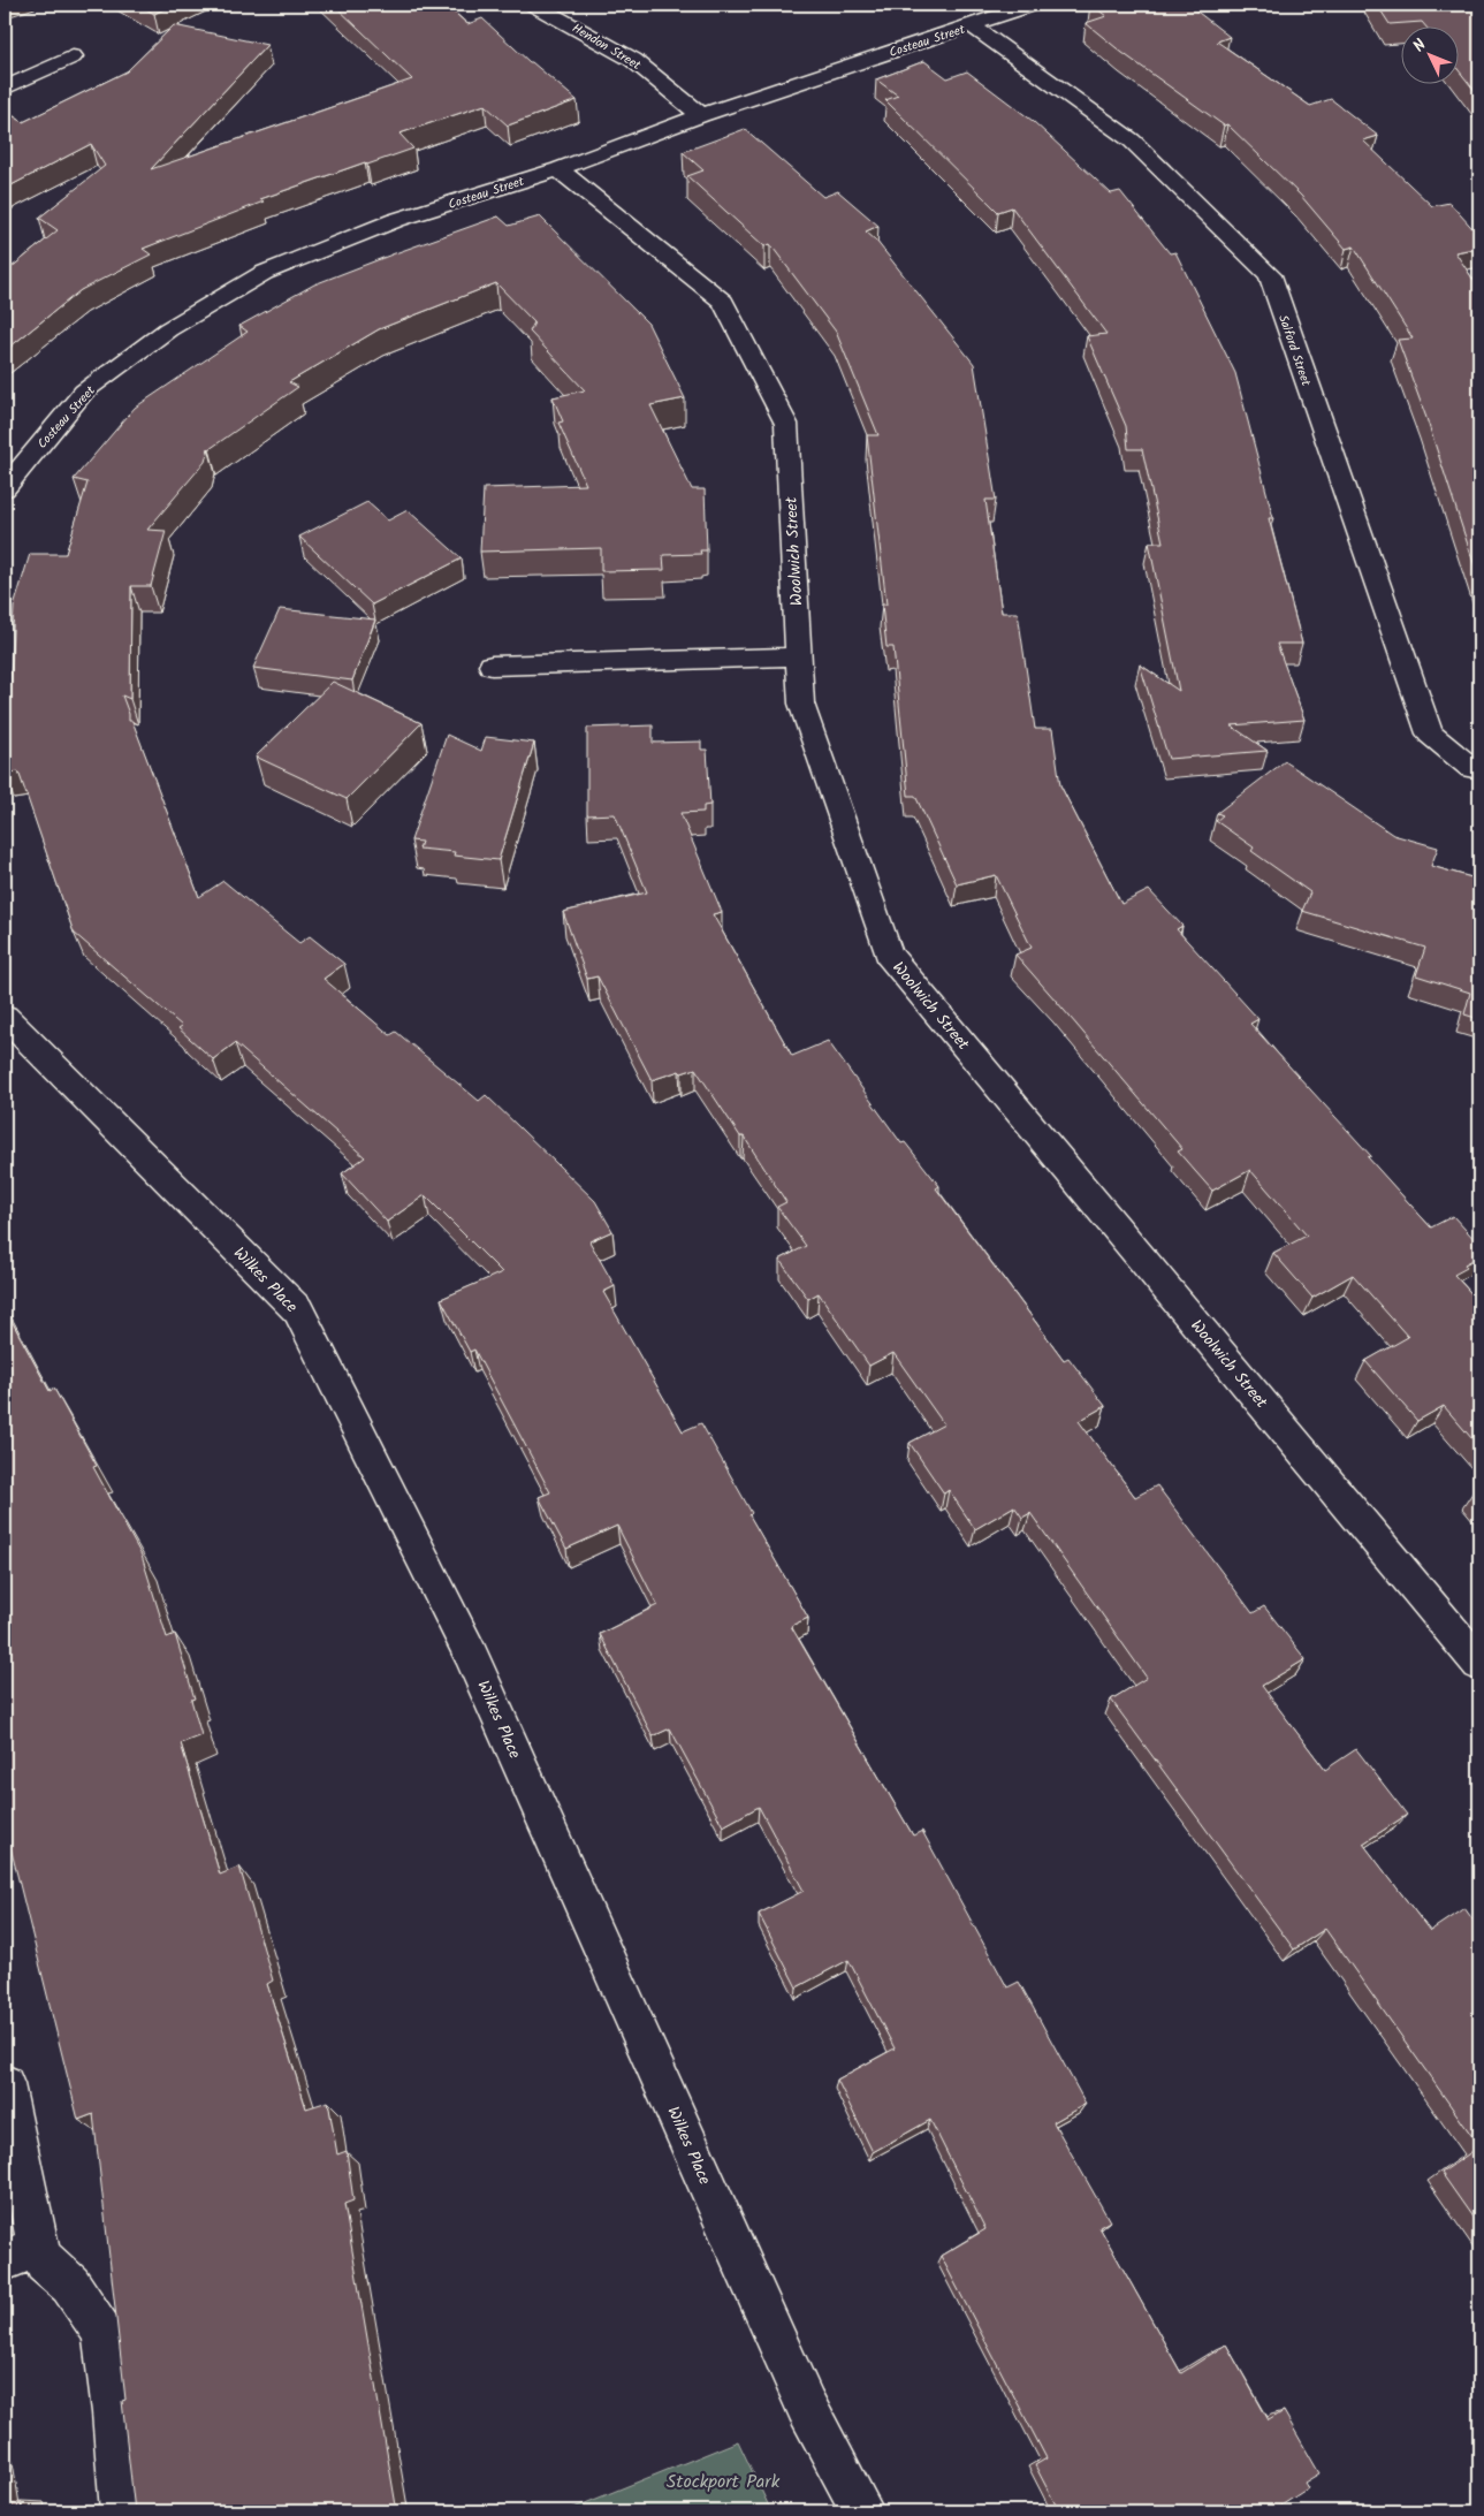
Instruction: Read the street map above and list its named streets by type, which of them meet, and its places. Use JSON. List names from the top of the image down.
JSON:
{
  "streets": {
    "street": [
      "Costeau Street",
      "Hendon Street",
      "Salford Street",
      "Woolwich Street",
      "Wilkes Place"
    ]
  },
  "crossings": [
    ["Costeau Street", "Hendon Street"],
    ["Costeau Street", "Salford Street"],
    ["Costeau Street", "Woolwich Street"]
  ],
  "parks": ["Stockport Park"],
  "north": "top left"
}
